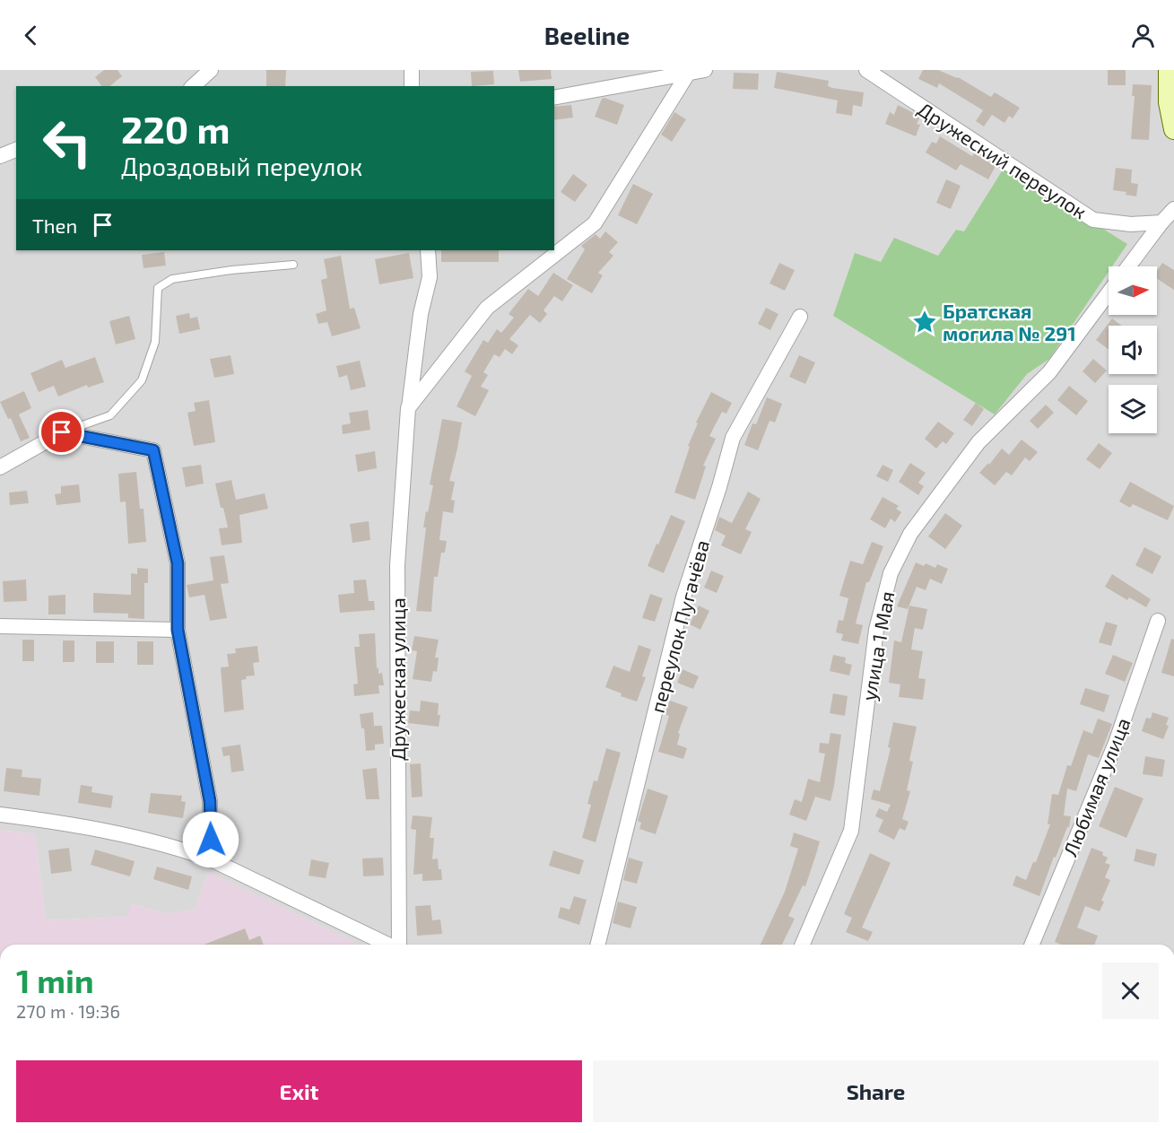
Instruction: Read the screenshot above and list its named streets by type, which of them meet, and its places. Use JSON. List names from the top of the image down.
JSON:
{
  "streets": {
    "street": [
      "Дружеский переулок",
      "переулок Пугачёва",
      "улица 1 Мая",
      "Дружеская улица",
      "Любимая улица"
    ]
  },
  "places": {
    "place": ["Братская могила № 291"]
  },
  "north": "right",
  "page": {
    "header": "Beeline",
    "turn": ["220 m", "Дроздовый переулок"],
    "then": "Then",
    "heading": ["1 min", "270 m · 19:36"],
    "buttons": ["Exit", "Share"]
  }
}
